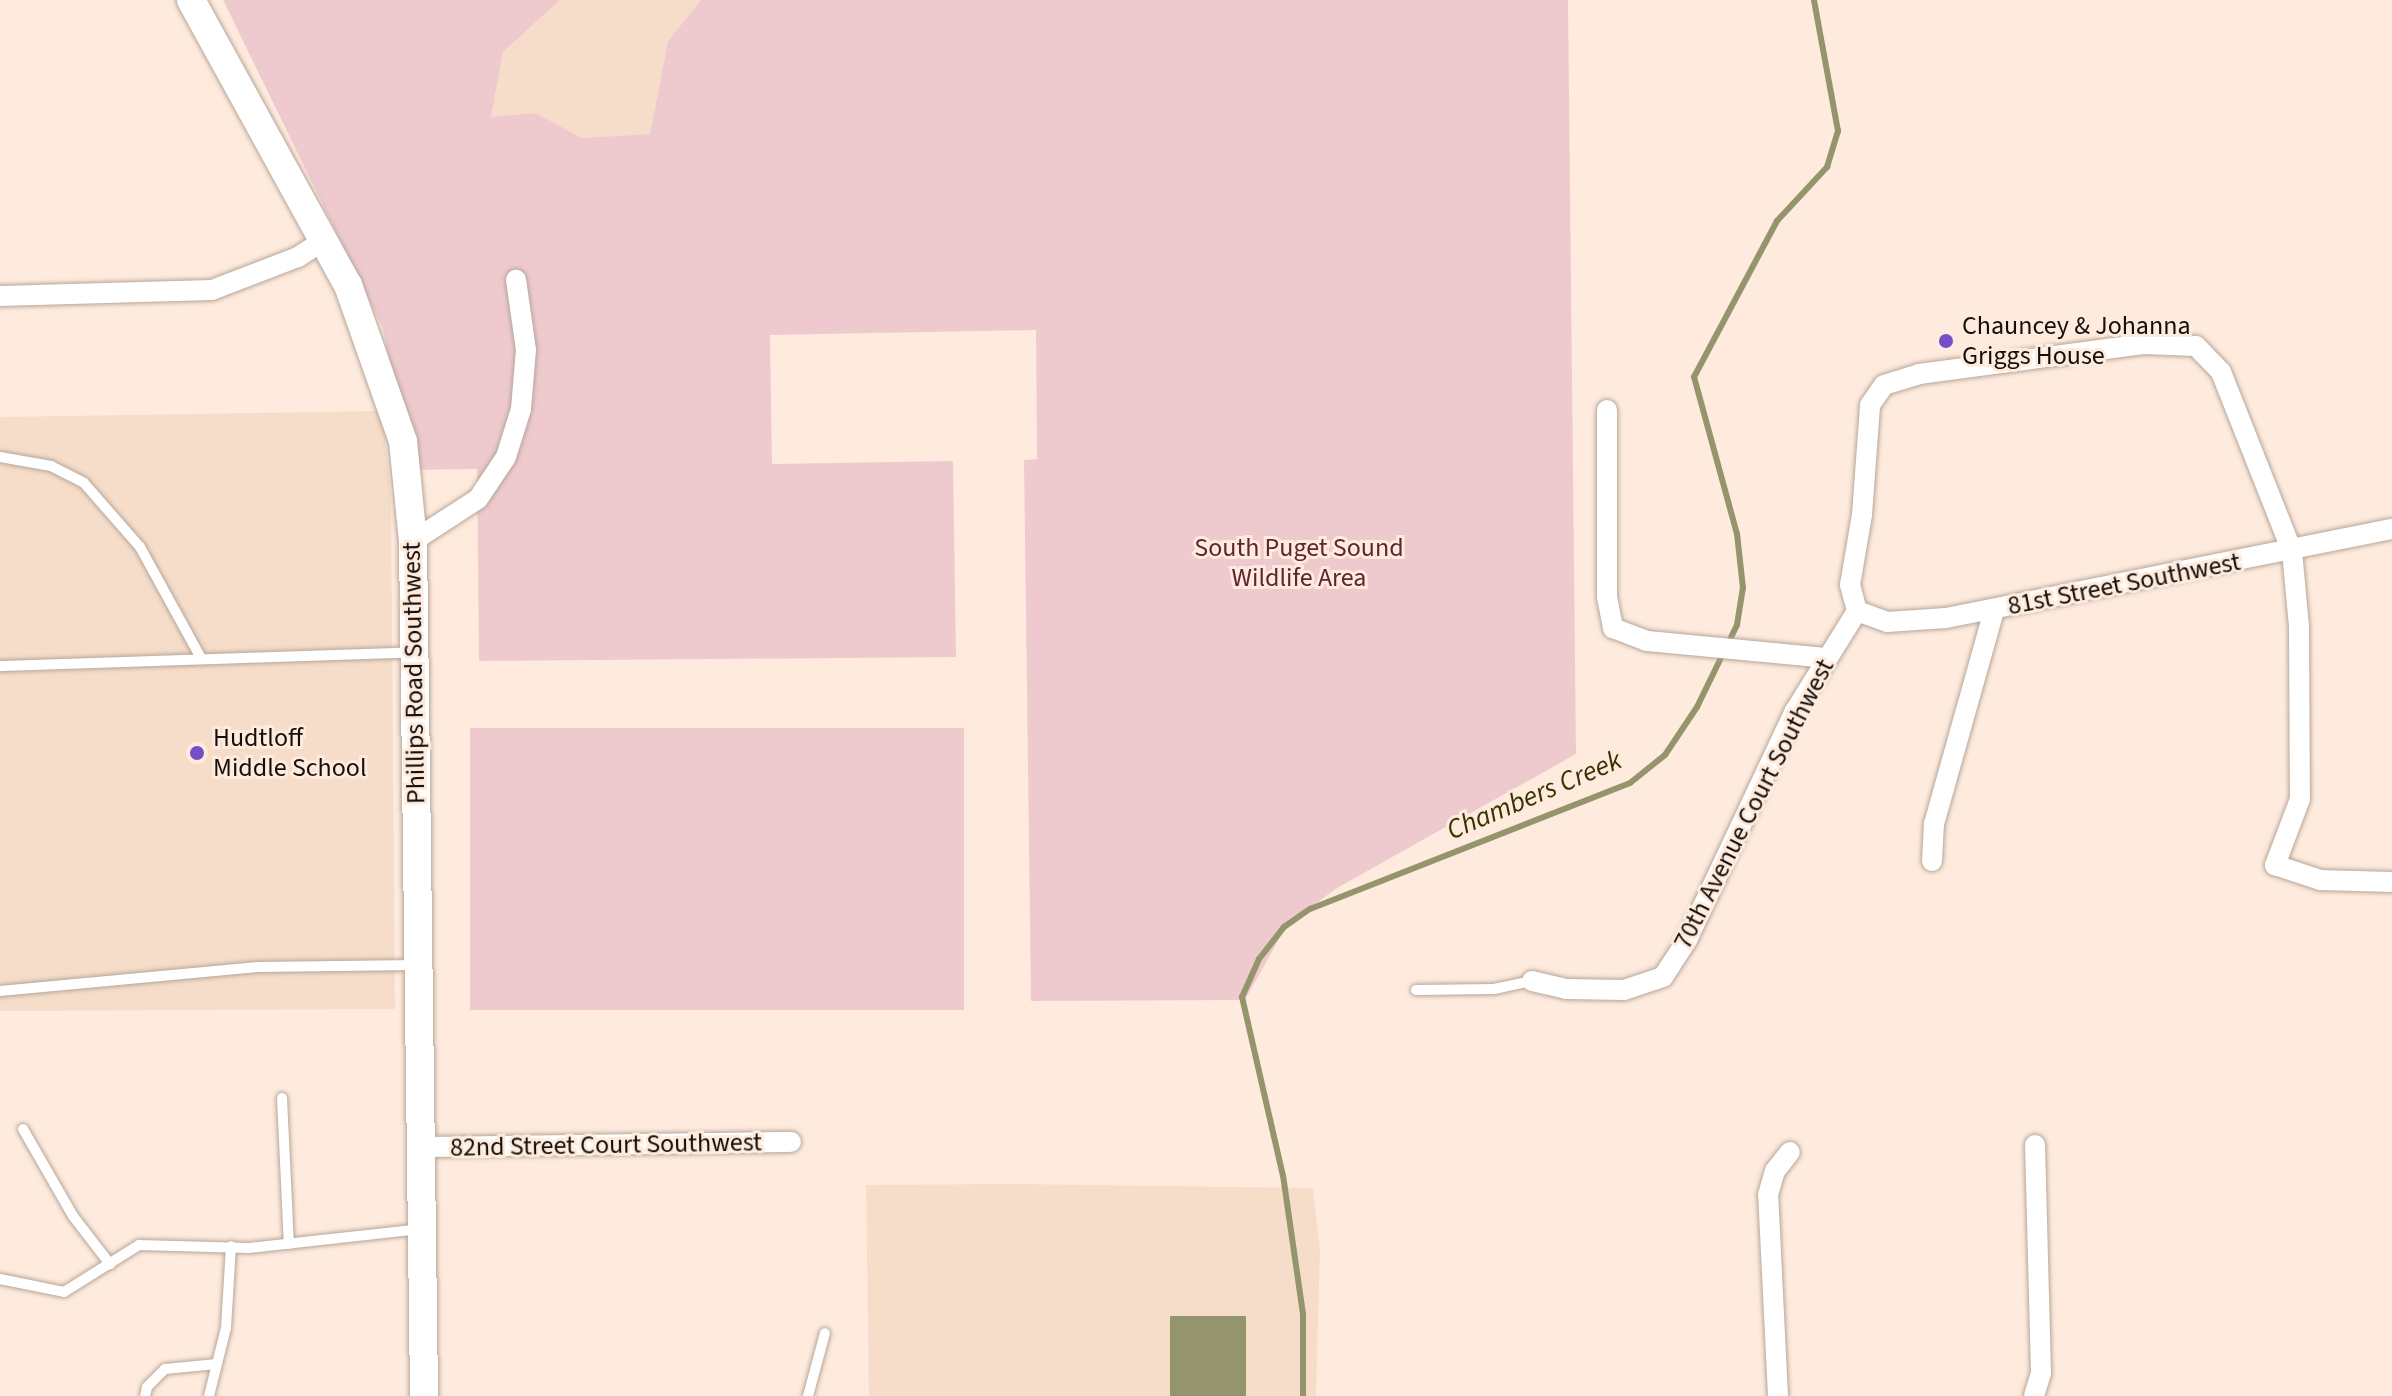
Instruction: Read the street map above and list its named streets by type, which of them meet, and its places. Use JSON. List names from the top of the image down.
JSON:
{
  "streets": {
    "street": [
      "81st Street Southwest",
      "Phillips Road Southwest",
      "70th Avenue Court Southwest",
      "82nd Street Court Southwest"
    ]
  },
  "crossings": [
    ["81st Street Southwest", "70th Avenue Court Southwest"],
    ["Phillips Road Southwest", "82nd Street Court Southwest"]
  ],
  "water": ["Chambers Creek"],
  "parks": ["South Puget Sound Wildlife Area"],
  "places": ["Chauncey & Johanna Griggs House", "Hudtloff Middle School"]
}
